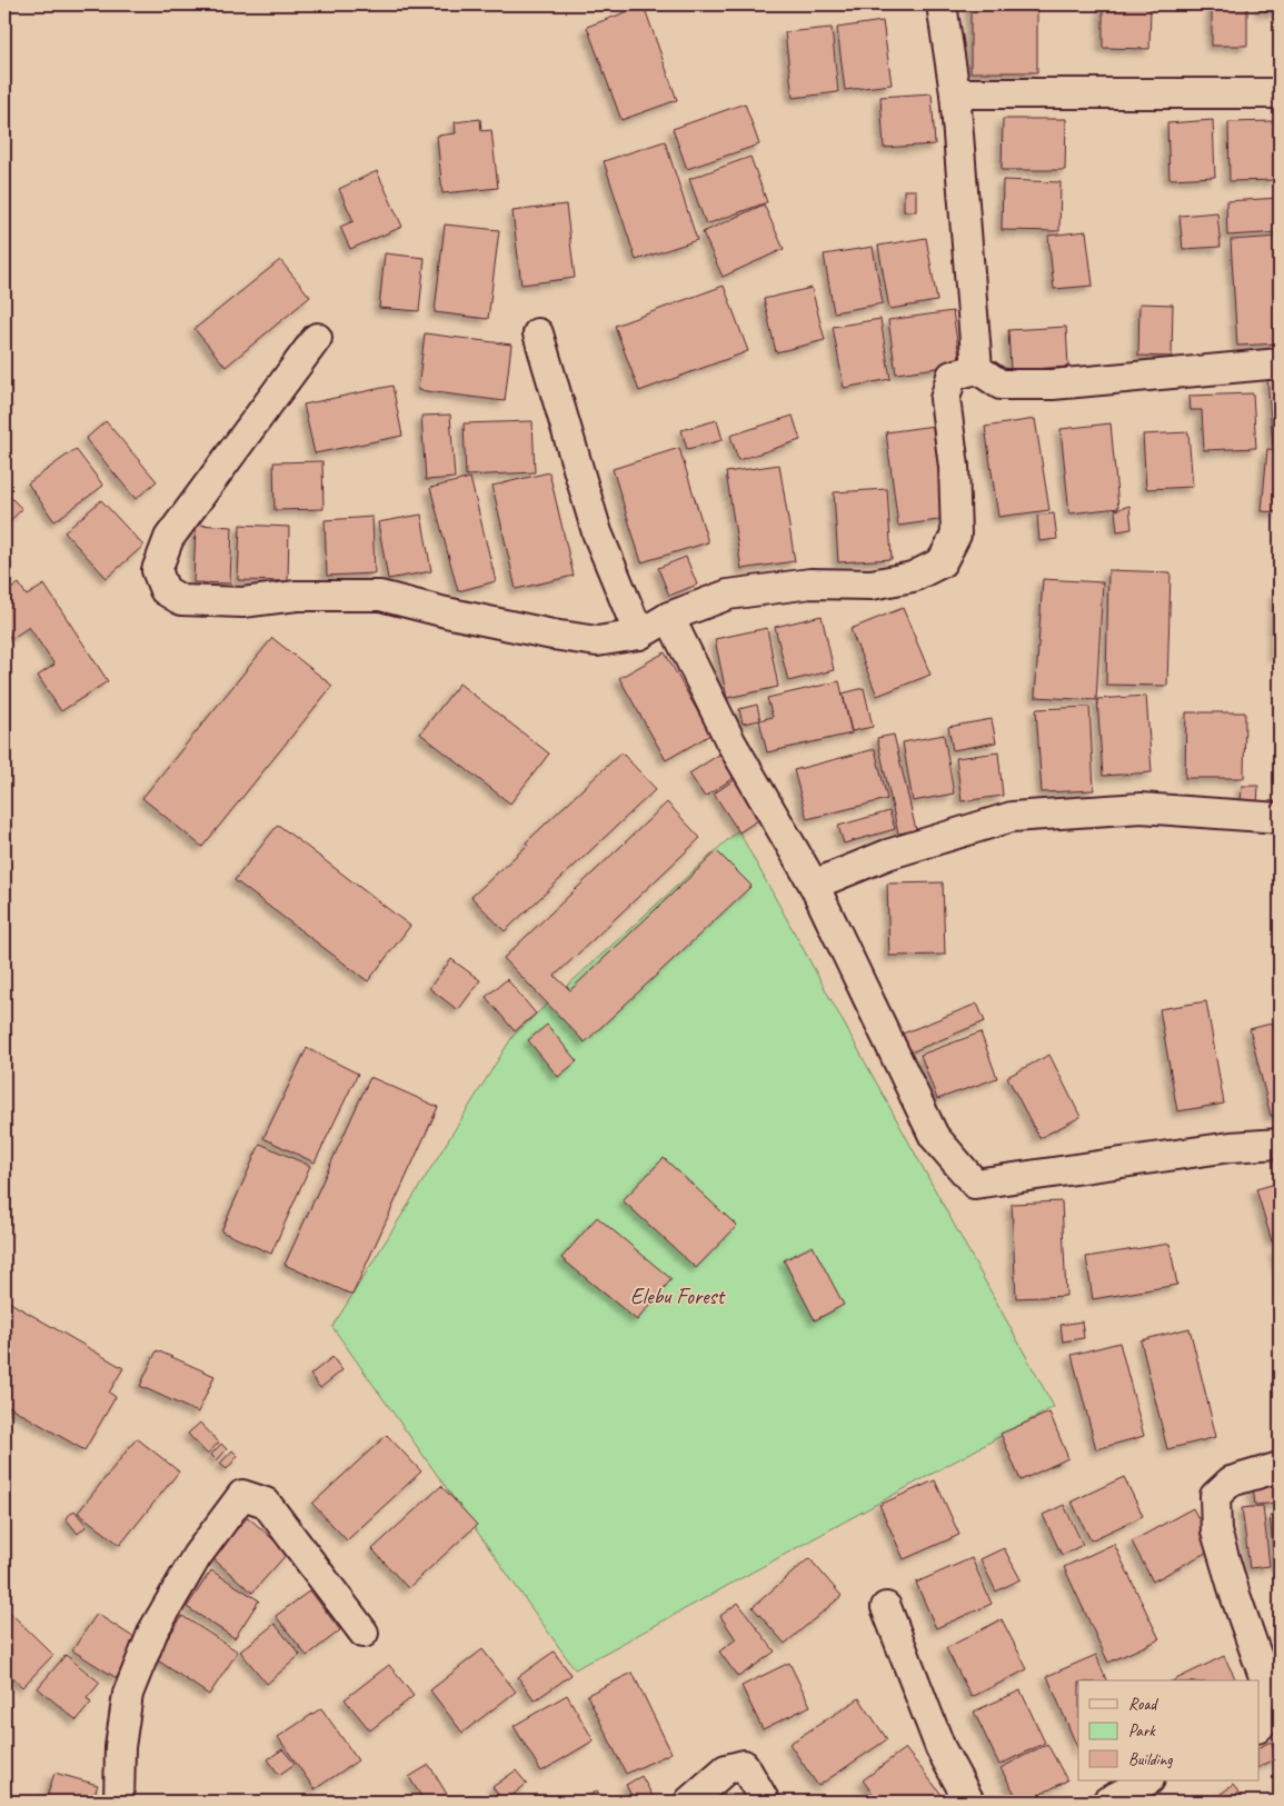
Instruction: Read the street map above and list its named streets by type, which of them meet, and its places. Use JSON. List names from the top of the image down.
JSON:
{
  "parks": ["Elebu Forest"],
  "legend": ["Road", "Park", "Building"]
}
